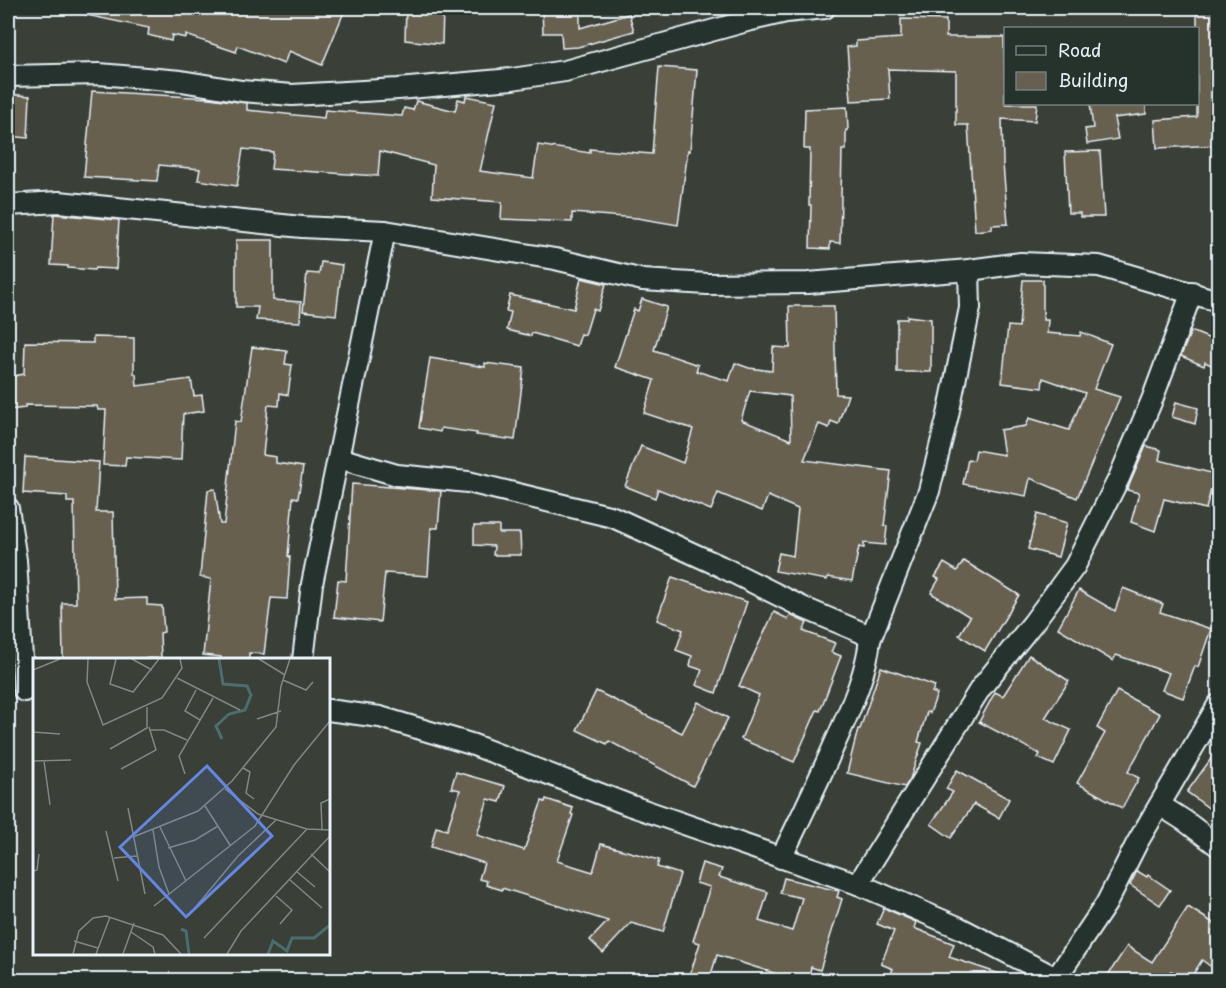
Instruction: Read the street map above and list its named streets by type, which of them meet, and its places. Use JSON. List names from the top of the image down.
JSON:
{
  "legend": ["Road", "Building"]
}
